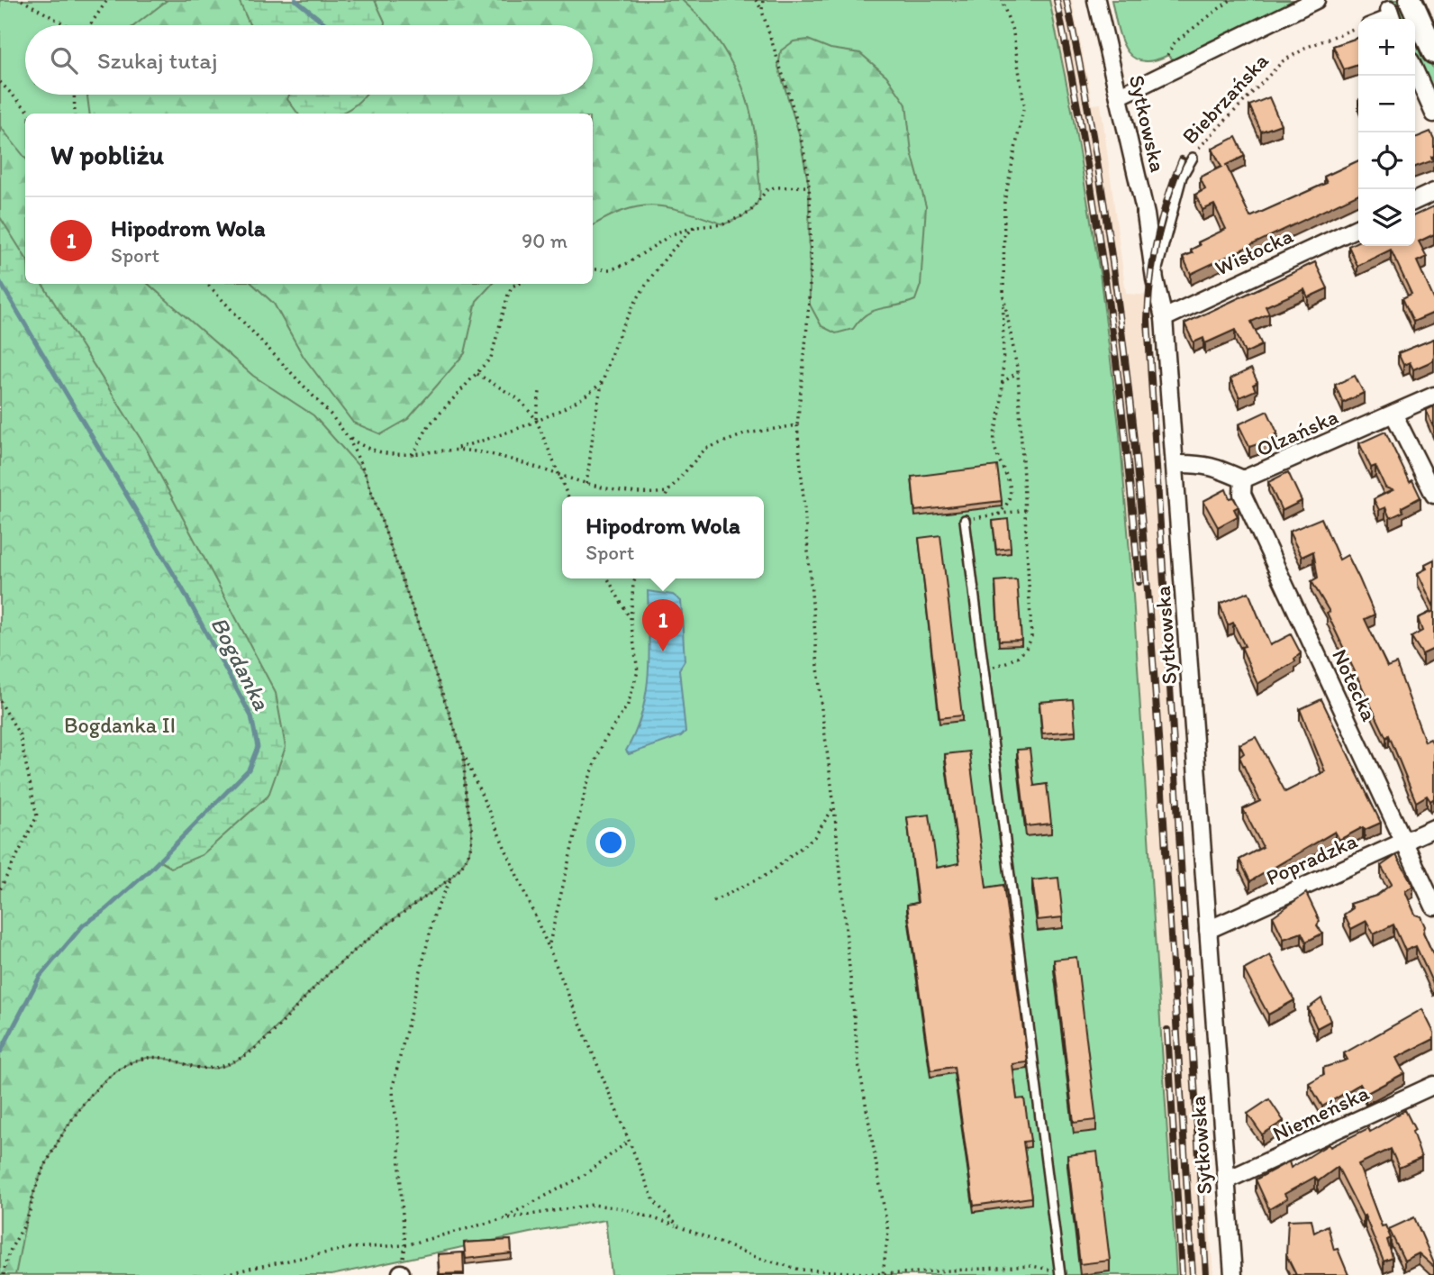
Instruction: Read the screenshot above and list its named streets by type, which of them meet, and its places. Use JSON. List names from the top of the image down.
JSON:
{
  "streets": {
    "street": [
      "Sytkowska",
      "Wisłocka",
      "Olzańska",
      "Notecka",
      "Popradzka",
      "Niemeńska"
    ],
    "lane": ["Biebrzańska"]
  },
  "crossings": [
    ["Biebrzańska", "Sytkowska"],
    ["Sytkowska", "Wisłocka"],
    ["Sytkowska", "Olzańska"],
    ["Sytkowska", "Popradzka"],
    ["Sytkowska", "Niemeńska"],
    ["Olzańska", "Notecka"],
    ["Notecka", "Popradzka"]
  ],
  "water": ["Bogdanka"],
  "parks": ["Bogdanka II"],
  "page": {
    "map_buttons": ["+", "−"],
    "search": "Szukaj tutaj",
    "heading": "W pobliżu",
    "list": [
      {
        "mark": "1",
        "name": "Hipodrom Wola",
        "note": "Sport",
        "value": "90 m"
      }
    ],
    "popup": ["Hipodrom Wola", "Sport"],
    "pins": "1"
  }
}
